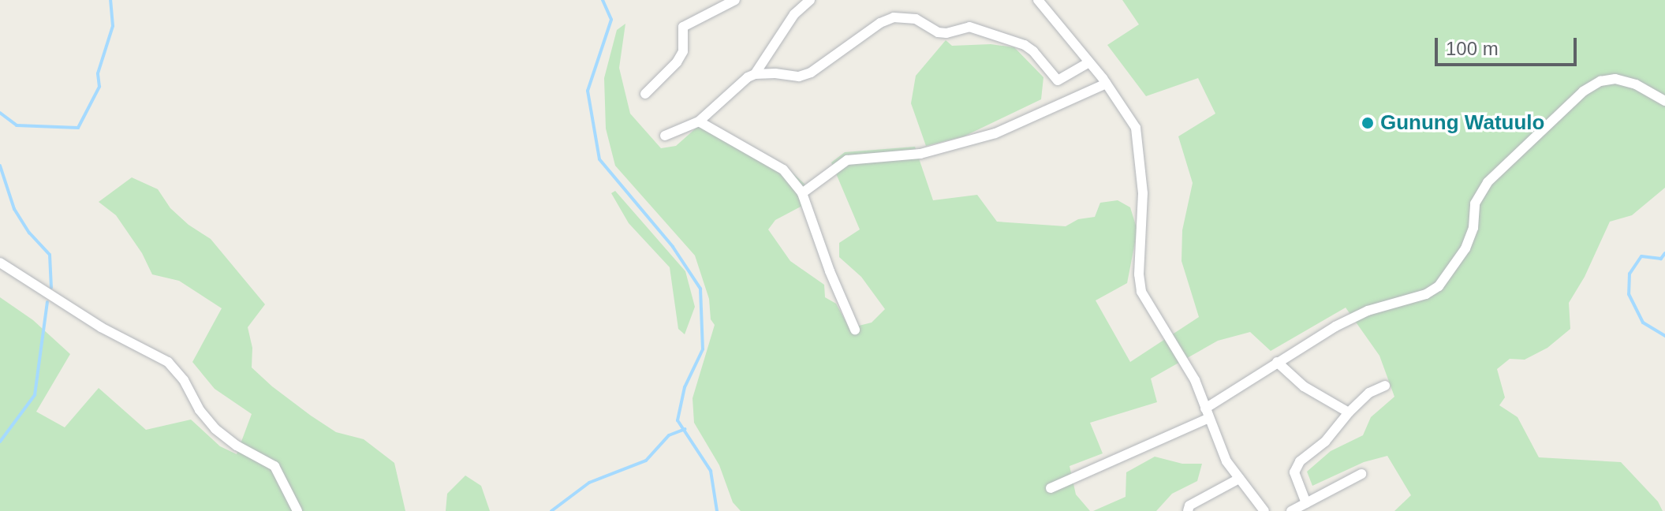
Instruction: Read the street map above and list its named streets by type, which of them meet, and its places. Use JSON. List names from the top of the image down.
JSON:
{
  "places": ["Gunung Watuulo"],
  "scale_bar": "100 m"
}
